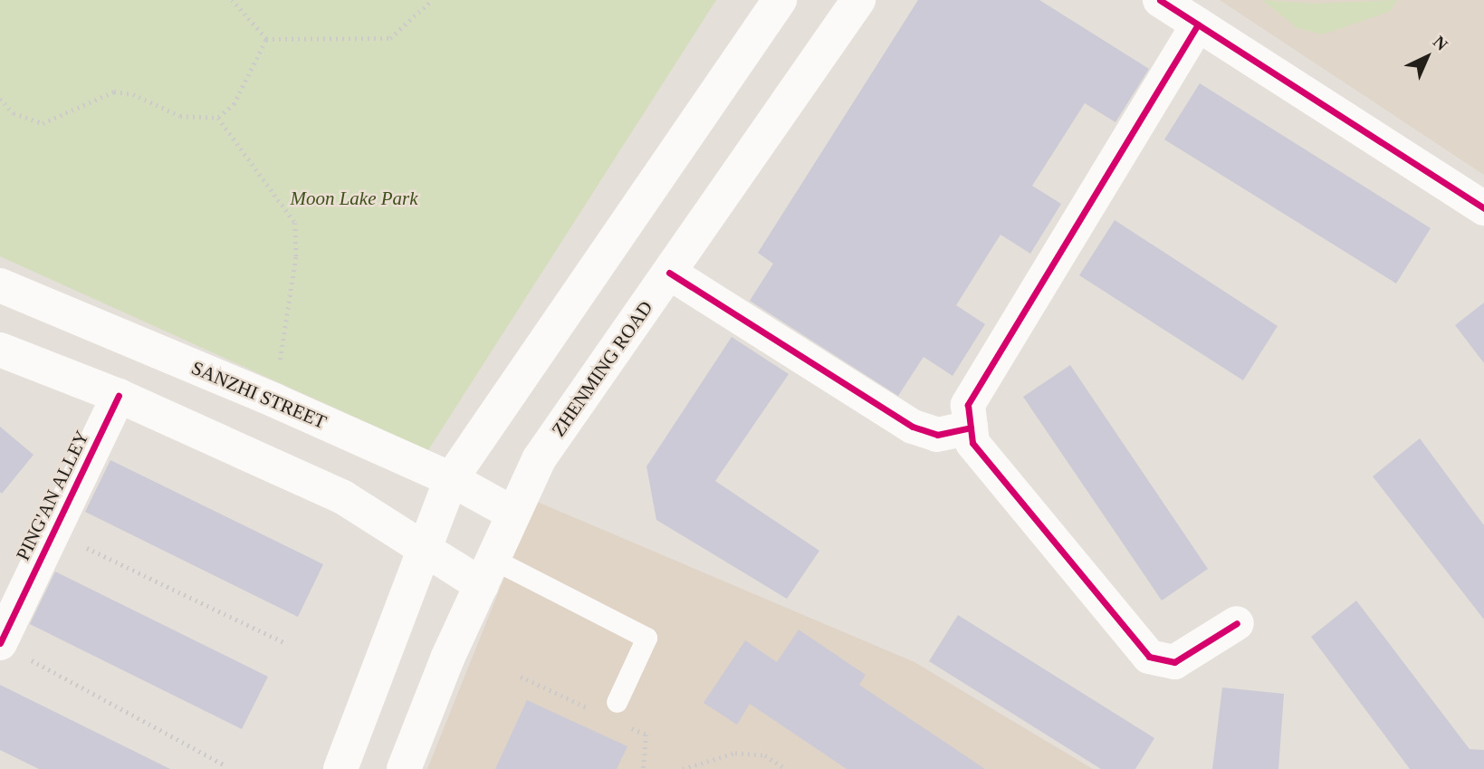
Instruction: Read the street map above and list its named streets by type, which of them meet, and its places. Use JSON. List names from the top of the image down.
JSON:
{
  "streets": {
    "main road": ["ZHENMING ROAD", "SANZHI STREET", "PING'AN ALLEY"]
  },
  "crossings": [
    ["ZHENMING ROAD", "SANZHI STREET"]
  ],
  "parks": ["Moon Lake Park"],
  "north": "top right"
}
